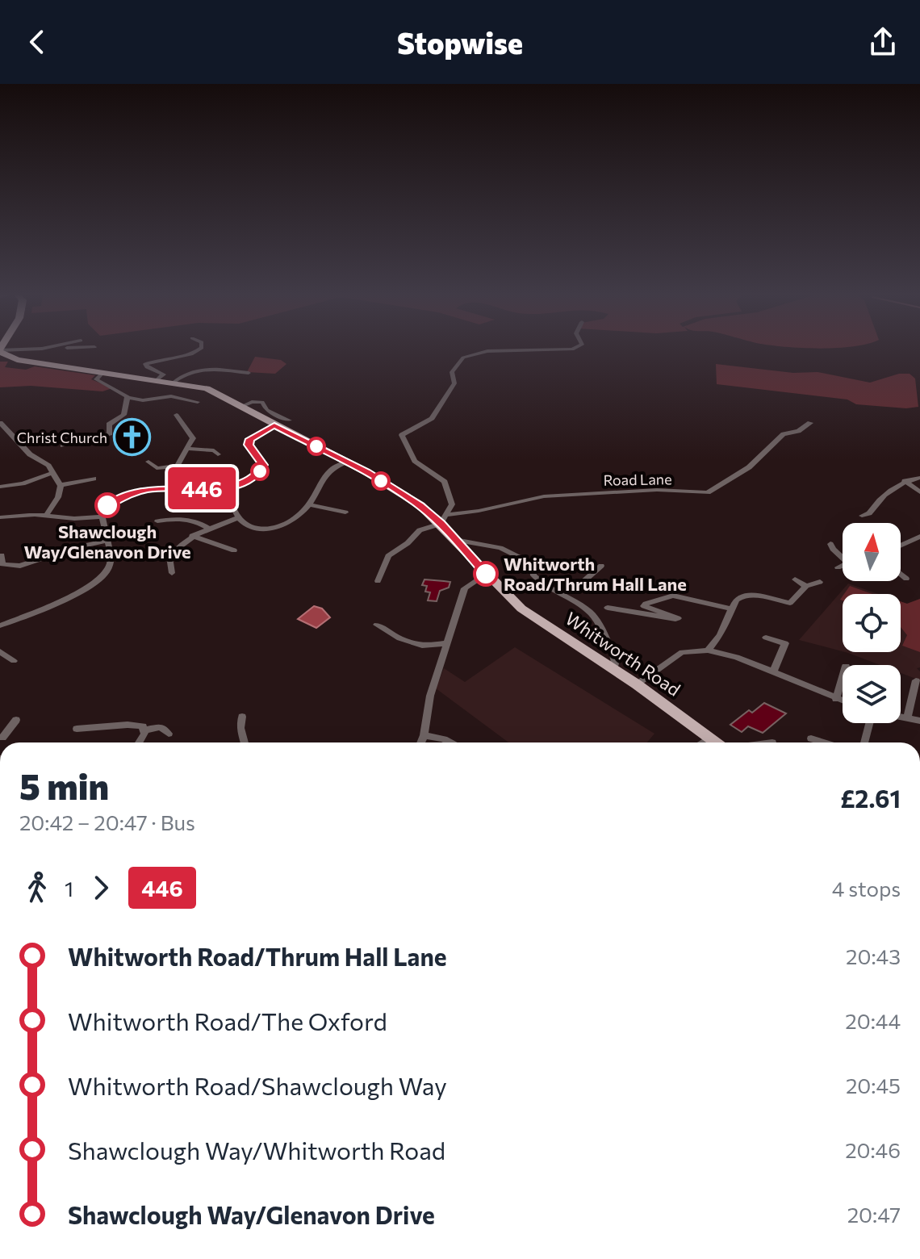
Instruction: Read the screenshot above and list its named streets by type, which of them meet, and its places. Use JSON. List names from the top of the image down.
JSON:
{
  "streets": {
    "main road": ["Whitworth Road"],
    "street": ["Road Lane"]
  },
  "crossings": [
    ["Road Lane", "Whitworth Road"]
  ],
  "places": {
    "church": ["Christ Church"],
    "other": ["Shawclough Way/Glenavon Drive", "Whitworth Road/Thrum Hall Lane"]
  },
  "lines": ["bus line 446"],
  "north": "top",
  "page": {
    "header": "Stopwise",
    "on_map": "446",
    "heading": ["5 min", "20:42 – 20:47 · Bus", "£2.61"],
    "legs": ["1", "446", "4 stops"],
    "list": [
      {
        "name": "Whitworth Road/Thrum Hall Lane",
        "value": "20:43"
      },
      {
        "name": "Whitworth Road/The Oxford",
        "value": "20:44"
      },
      {
        "name": "Whitworth Road/Shawclough Way",
        "value": "20:45"
      },
      {
        "name": "Shawclough Way/Whitworth Road",
        "value": "20:46"
      },
      {
        "name": "Shawclough Way/Glenavon Drive",
        "value": "20:47"
      }
    ]
  }
}
